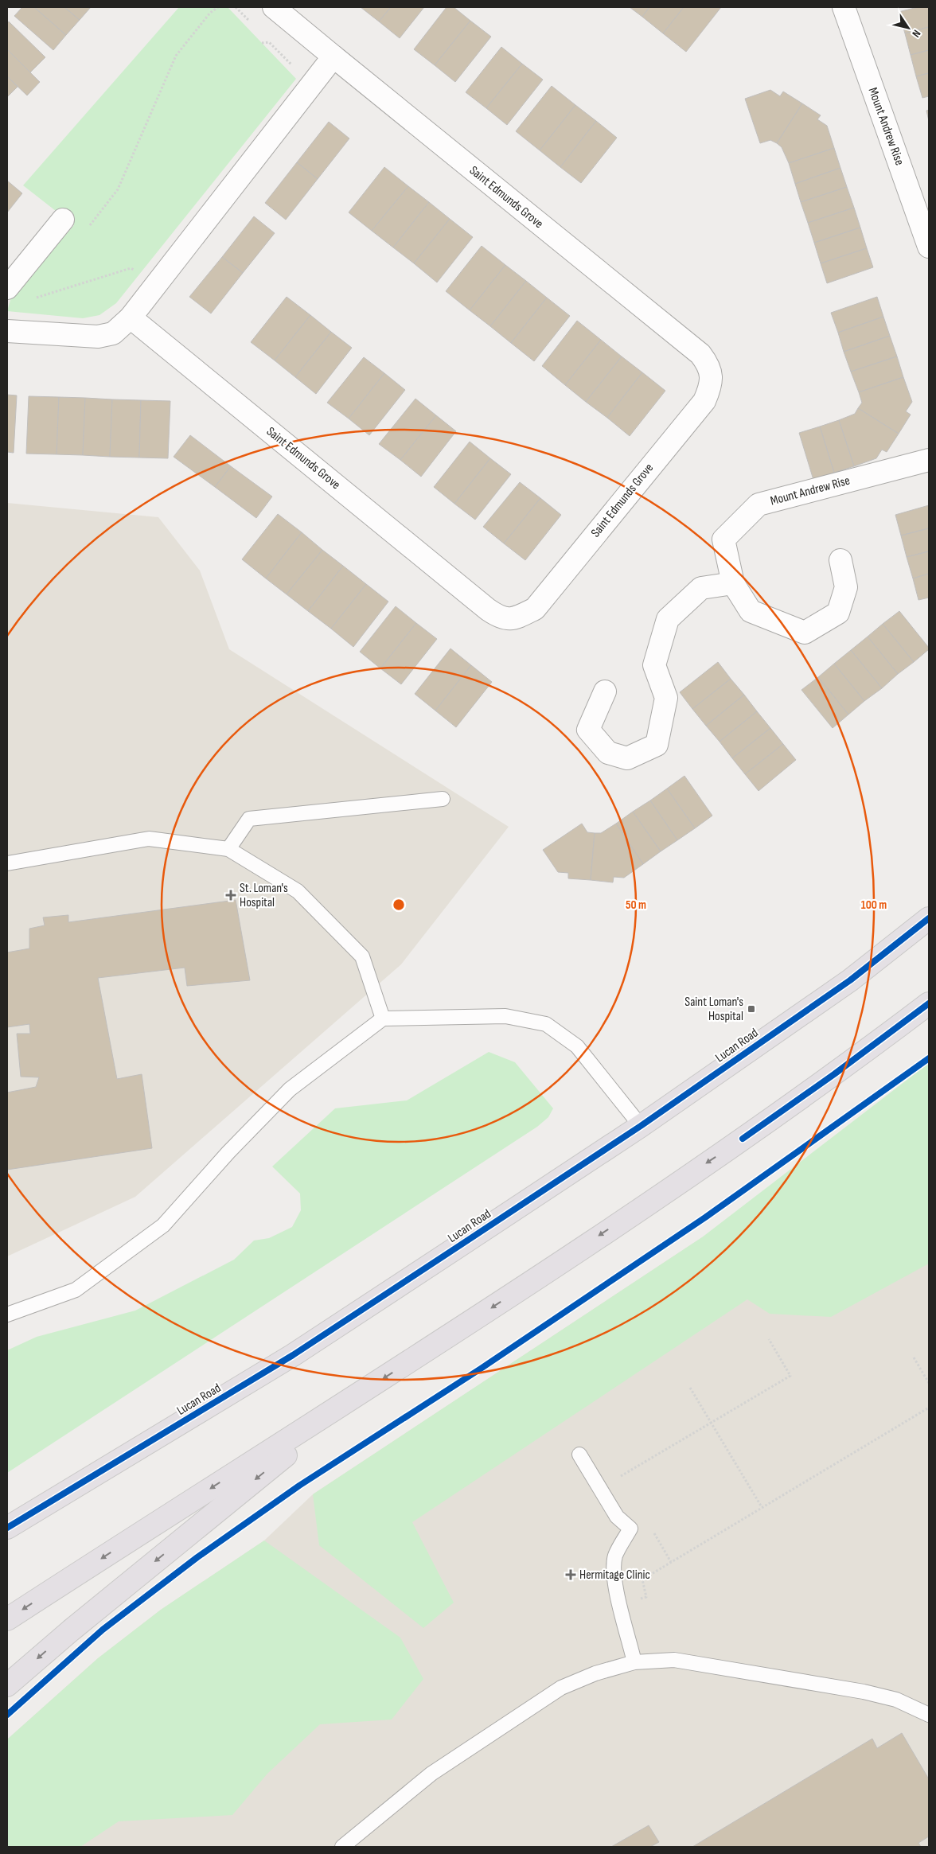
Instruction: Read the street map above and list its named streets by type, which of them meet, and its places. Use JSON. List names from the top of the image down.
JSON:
{
  "streets": {
    "highway": ["Lucan Road"],
    "street": ["Mount Andrew Rise", "Saint Edmunds Grove"]
  },
  "places": {
    "health": ["St. Loman's Hospital", "Hermitage Clinic"],
    "transit": ["Saint Loman's Hospital"]
  },
  "north": "bottom right",
  "rings": ["50 m", "100 m"]
}
